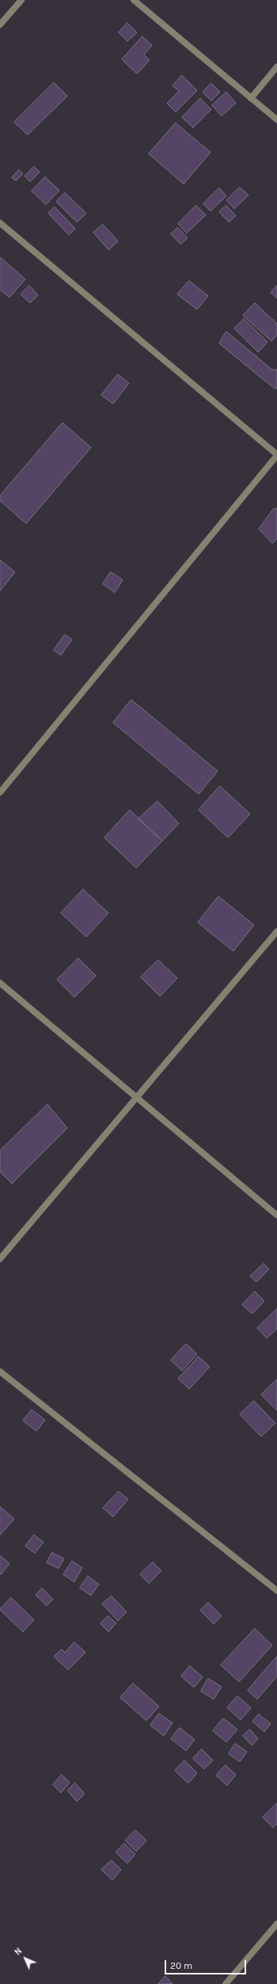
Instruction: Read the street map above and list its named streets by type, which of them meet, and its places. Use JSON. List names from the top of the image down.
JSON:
{
  "scale_bar": "20 m",
  "north": "top left"
}
